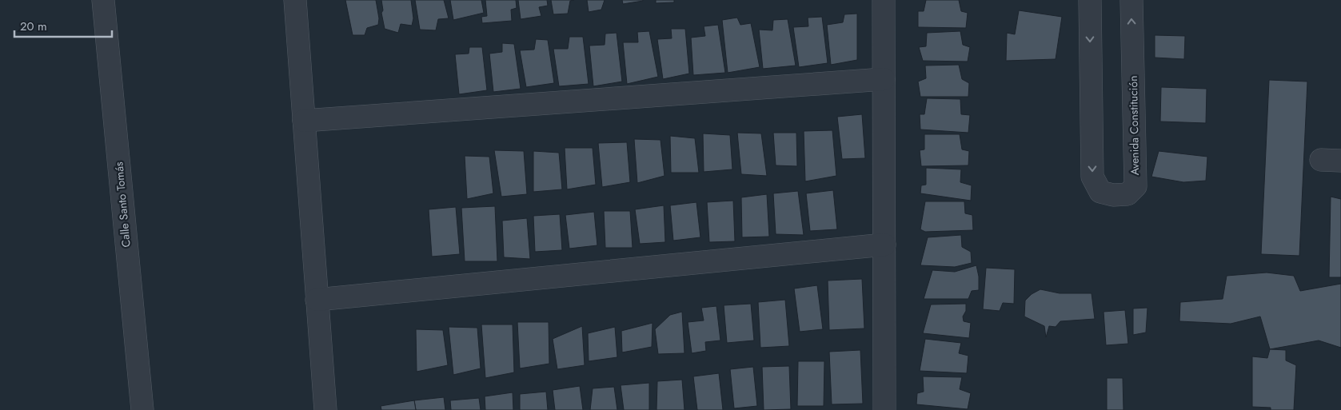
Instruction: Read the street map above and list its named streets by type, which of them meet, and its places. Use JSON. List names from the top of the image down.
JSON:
{
  "streets": {
    "street": ["Avenida Constitución", "Calle Santo Tomás"]
  },
  "scale_bar": "20 m"
}
